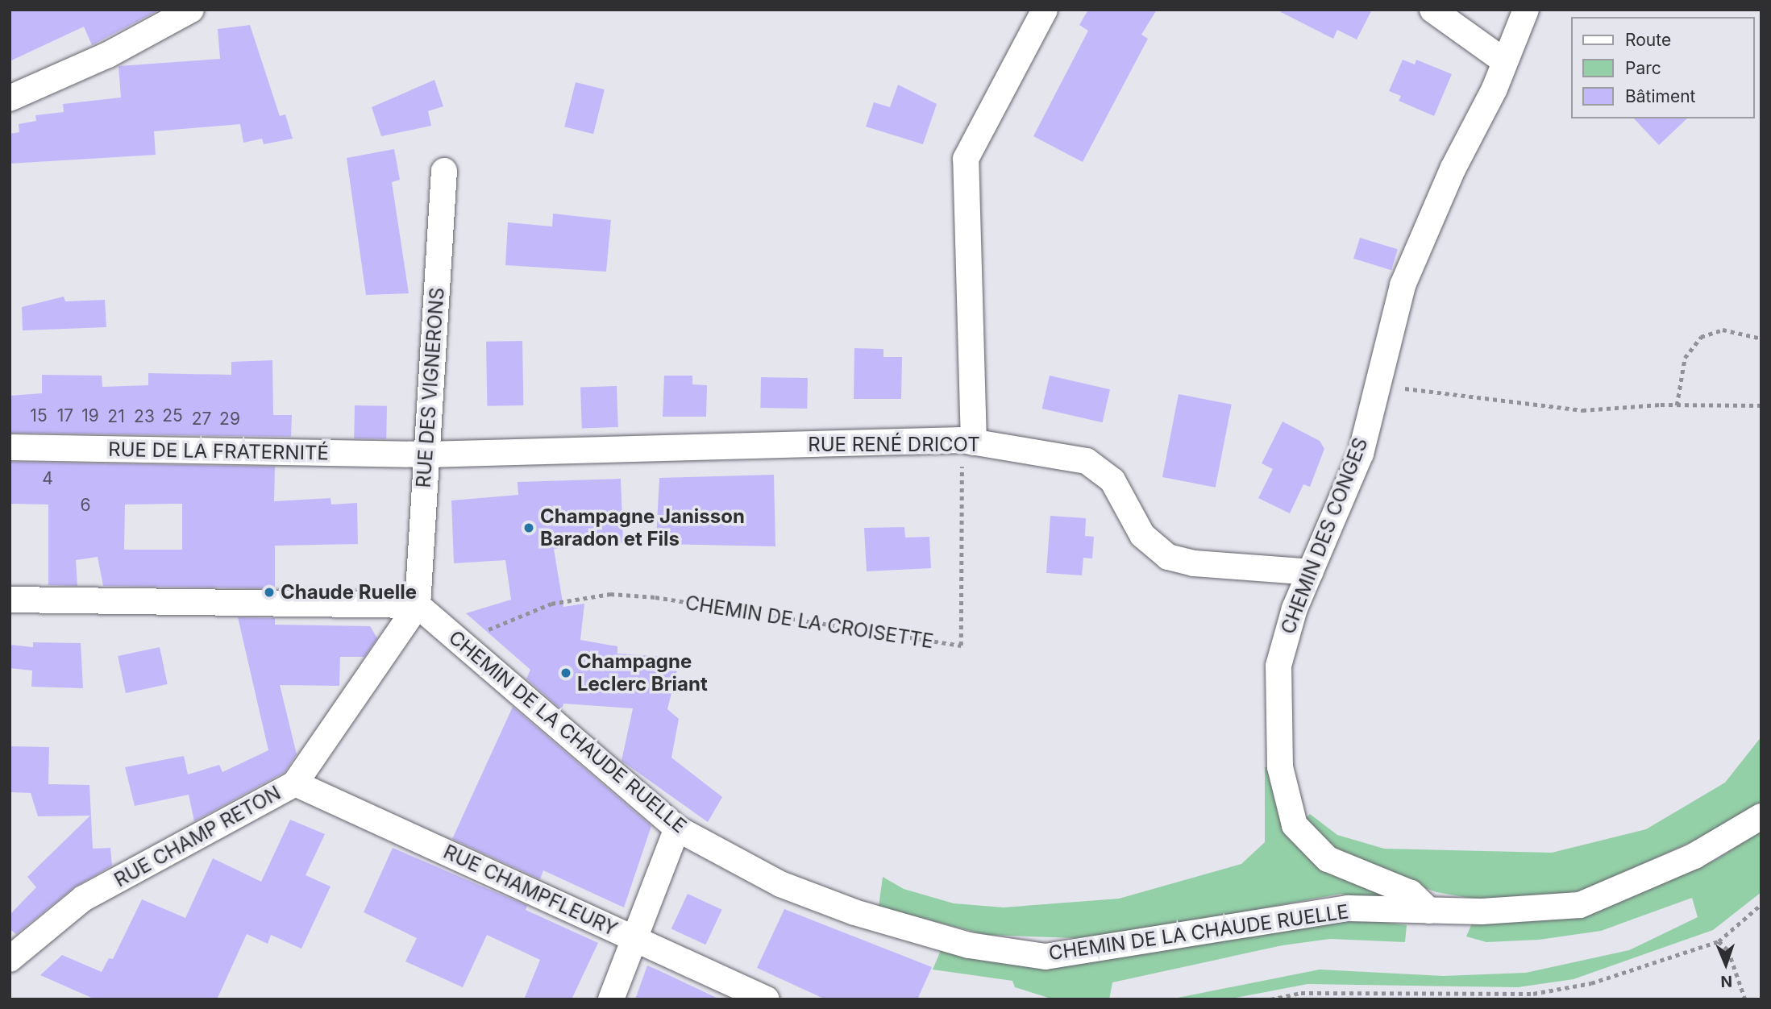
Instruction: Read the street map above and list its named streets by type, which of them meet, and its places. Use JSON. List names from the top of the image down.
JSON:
{
  "streets": {
    "street": [
      "RUE DES VIGNERONS",
      "RUE RENÉ DRICOT",
      "RUE DE LA FRATERNITÉ",
      "CHEMIN DES CONGES",
      "CHEMIN DE LA CHAUDE RUELLE",
      "RUE CHAMP RETON",
      "RUE CHAMPFLEURY"
    ],
    "path": ["CHEMIN DE LA CROISETTE"]
  },
  "crossings": [
    ["RUE DES VIGNERONS", "RUE RENÉ DRICOT"],
    ["RUE DES VIGNERONS", "RUE DE LA FRATERNITÉ"],
    ["RUE DES VIGNERONS", "CHEMIN DE LA CHAUDE RUELLE"],
    ["RUE DES VIGNERONS", "RUE CHAMP RETON"],
    ["RUE RENÉ DRICOT", "RUE DE LA FRATERNITÉ"],
    ["RUE RENÉ DRICOT", "CHEMIN DES CONGES"],
    ["RUE RENÉ DRICOT", "CHEMIN DE LA CROISETTE"],
    ["CHEMIN DES CONGES", "CHEMIN DE LA CHAUDE RUELLE"],
    ["CHEMIN DE LA CROISETTE", "CHEMIN DE LA CHAUDE RUELLE"],
    ["CHEMIN DE LA CHAUDE RUELLE", "RUE CHAMP RETON"],
    ["RUE CHAMP RETON", "RUE CHAMPFLEURY"]
  ],
  "places": ["Champagne Janisson Baradon et Fils", "Chaude Ruelle", "Champagne Leclerc Briant"],
  "house_numbers": [
    "15",
    "17",
    "19",
    "25",
    "21",
    "23",
    "27",
    "29",
    "4",
    "6"
  ],
  "legend": ["Route", "Parc", "Bâtiment"],
  "north": "bottom"
}
